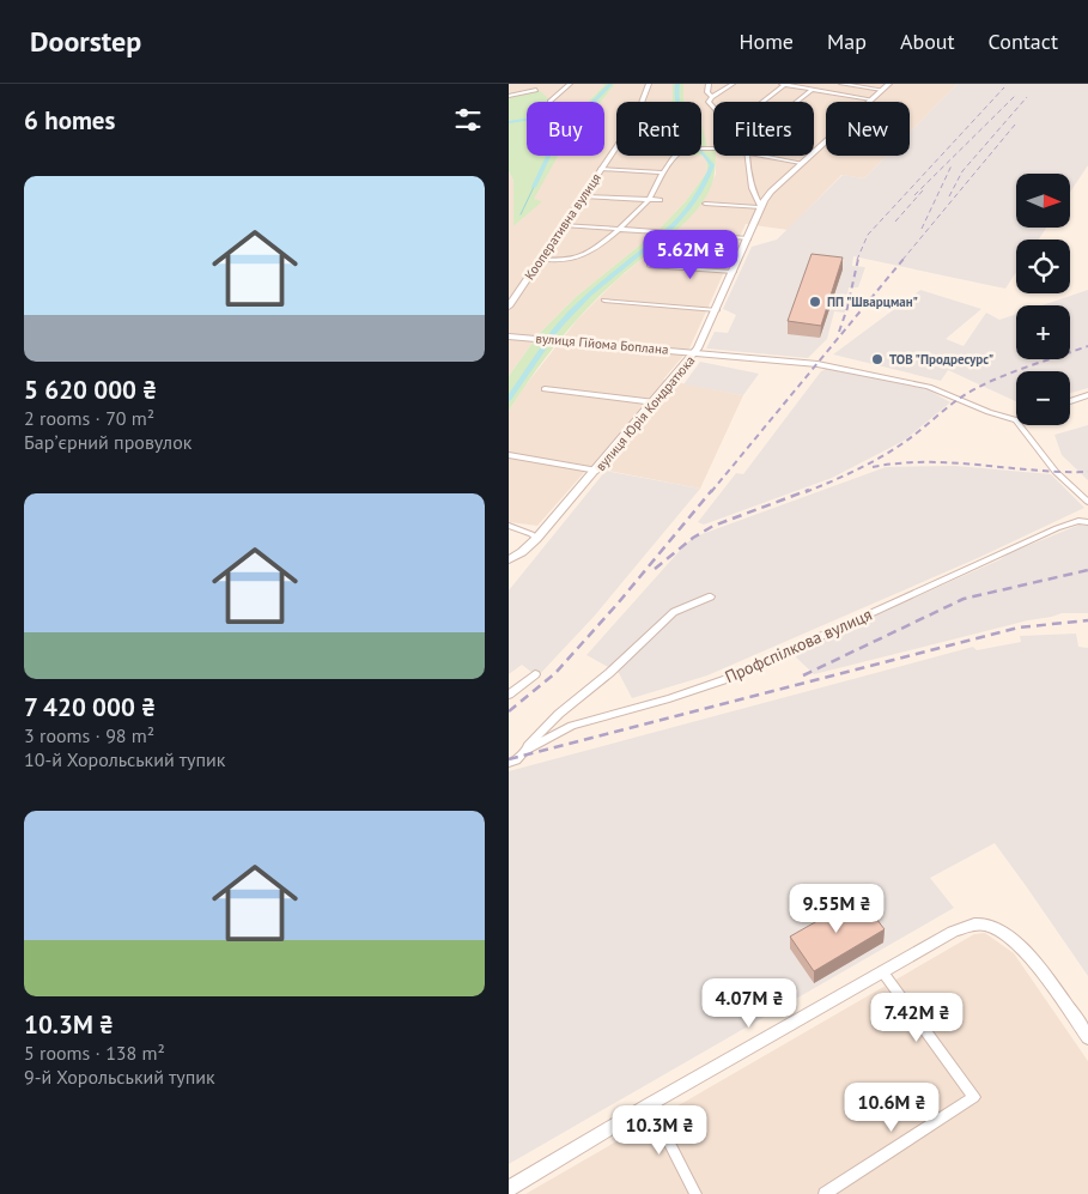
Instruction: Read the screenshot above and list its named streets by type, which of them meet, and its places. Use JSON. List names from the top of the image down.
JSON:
{
  "streets": {
    "street": [
      "Кооперативна вулиця",
      "вулиця Гійома Боплана",
      "вулиця Юрія Кондратюка",
      "Профспілкова вулиця"
    ]
  },
  "crossings": [
    ["вулиця Гійома Боплана", "вулиця Юрія Кондратюка"]
  ],
  "places": ["ПП \"Шварцман\"", "ТОВ \"Продресурс\""],
  "north": "right",
  "page": {
    "header": "Doorstep",
    "nav": [
      "Home",
      "Map",
      "About",
      "Contact"
    ],
    "heading": "6 homes",
    "chip": [
      "Buy",
      "Rent",
      "Filters",
      "New"
    ],
    "list": [
      {
        "name": "5 620 000 ₴",
        "note": "2 rooms · 70 m² · Барʼєрний провулок"
      },
      {
        "name": "7 420 000 ₴",
        "note": "3 rooms · 98 m² · 10-й Хорольський тупик"
      },
      {
        "name": "10.3M ₴",
        "note": "5 rooms · 138 m² · 9-й Хорольський тупик"
      }
    ],
    "map_buttons": ["+", "−"],
    "price": [
      "5.62M ₴",
      "9.55M ₴",
      "4.07M ₴",
      "7.42M ₴",
      "10.6M ₴",
      "10.3M ₴"
    ]
  }
}
